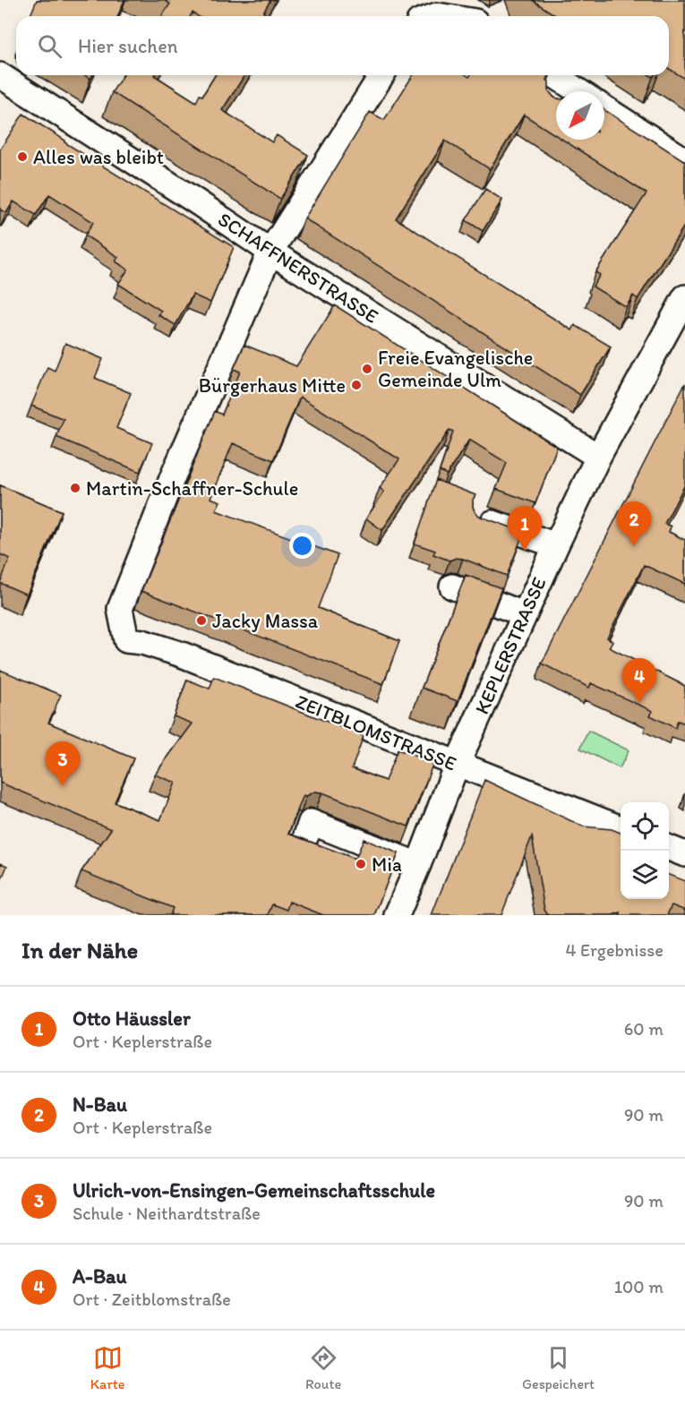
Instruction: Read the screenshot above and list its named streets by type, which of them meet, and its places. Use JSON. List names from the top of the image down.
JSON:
{
  "streets": {
    "street": ["SCHAFFNERSTRASSE", "KEPLERSTRASSE", "ZEITBLOMSTRASSE"]
  },
  "crossings": [
    ["SCHAFFNERSTRASSE", "KEPLERSTRASSE"],
    ["SCHAFFNERSTRASSE", "ZEITBLOMSTRASSE"],
    ["KEPLERSTRASSE", "ZEITBLOMSTRASSE"]
  ],
  "places": [
    "Alles was bleibt",
    "Freie Evangelische Gemeinde Ulm",
    "Bürgerhaus Mitte",
    "Martin-Schaffner-Schule",
    "Jacky Massa",
    "Mia"
  ],
  "north": "bottom left",
  "page": {
    "search": "Hier suchen",
    "pins": [
      "2",
      "1",
      "4",
      "3"
    ],
    "heading": ["In der Nähe", "4 Ergebnisse"],
    "list": [
      {
        "mark": "1",
        "name": "Otto Häussler",
        "note": "Ort · Keplerstraße",
        "value": "60 m"
      },
      {
        "mark": "2",
        "name": "N-Bau",
        "note": "Ort · Keplerstraße",
        "value": "90 m"
      },
      {
        "mark": "3",
        "name": "Ulrich-von-Ensingen-Gemeinschaftsschule",
        "note": "Schule · Neithardtstraße",
        "value": "90 m"
      },
      {
        "mark": "4",
        "name": "A-Bau",
        "note": "Ort · Zeitblomstraße",
        "value": "100 m"
      }
    ],
    "nav": ["Karte", "Route", "Gespeichert"]
  }
}
